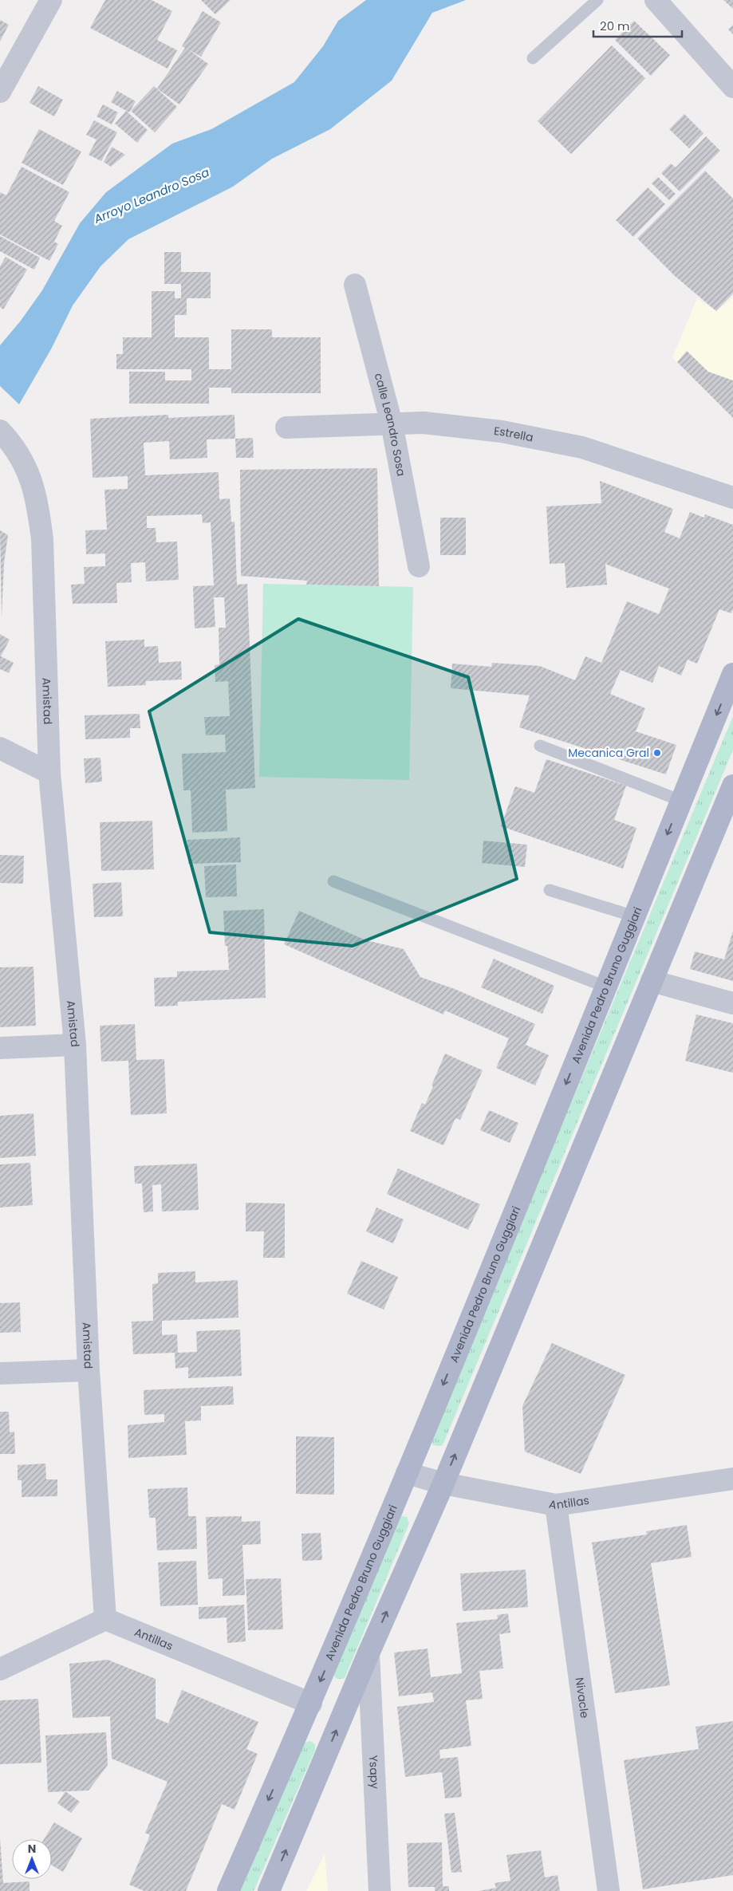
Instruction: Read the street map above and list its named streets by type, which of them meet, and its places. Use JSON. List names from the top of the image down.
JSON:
{
  "streets": {
    "main road": ["Avenida Pedro Bruno Guggiari"],
    "street": [
      "calle Leandro Sosa",
      "Estrella",
      "Amistad",
      "Antillas",
      "Nivacle",
      "Ysapy"
    ]
  },
  "crossings": [
    ["calle Leandro Sosa", "Estrella"],
    ["Amistad", "Antillas"],
    ["Avenida Pedro Bruno Guggiari", "Antillas"],
    ["Antillas", "Nivacle"]
  ],
  "water": ["Arroyo Leandro Sosa"],
  "places": ["Mecanica Gral"],
  "scale_bar": "20 m",
  "north": "top"
}
